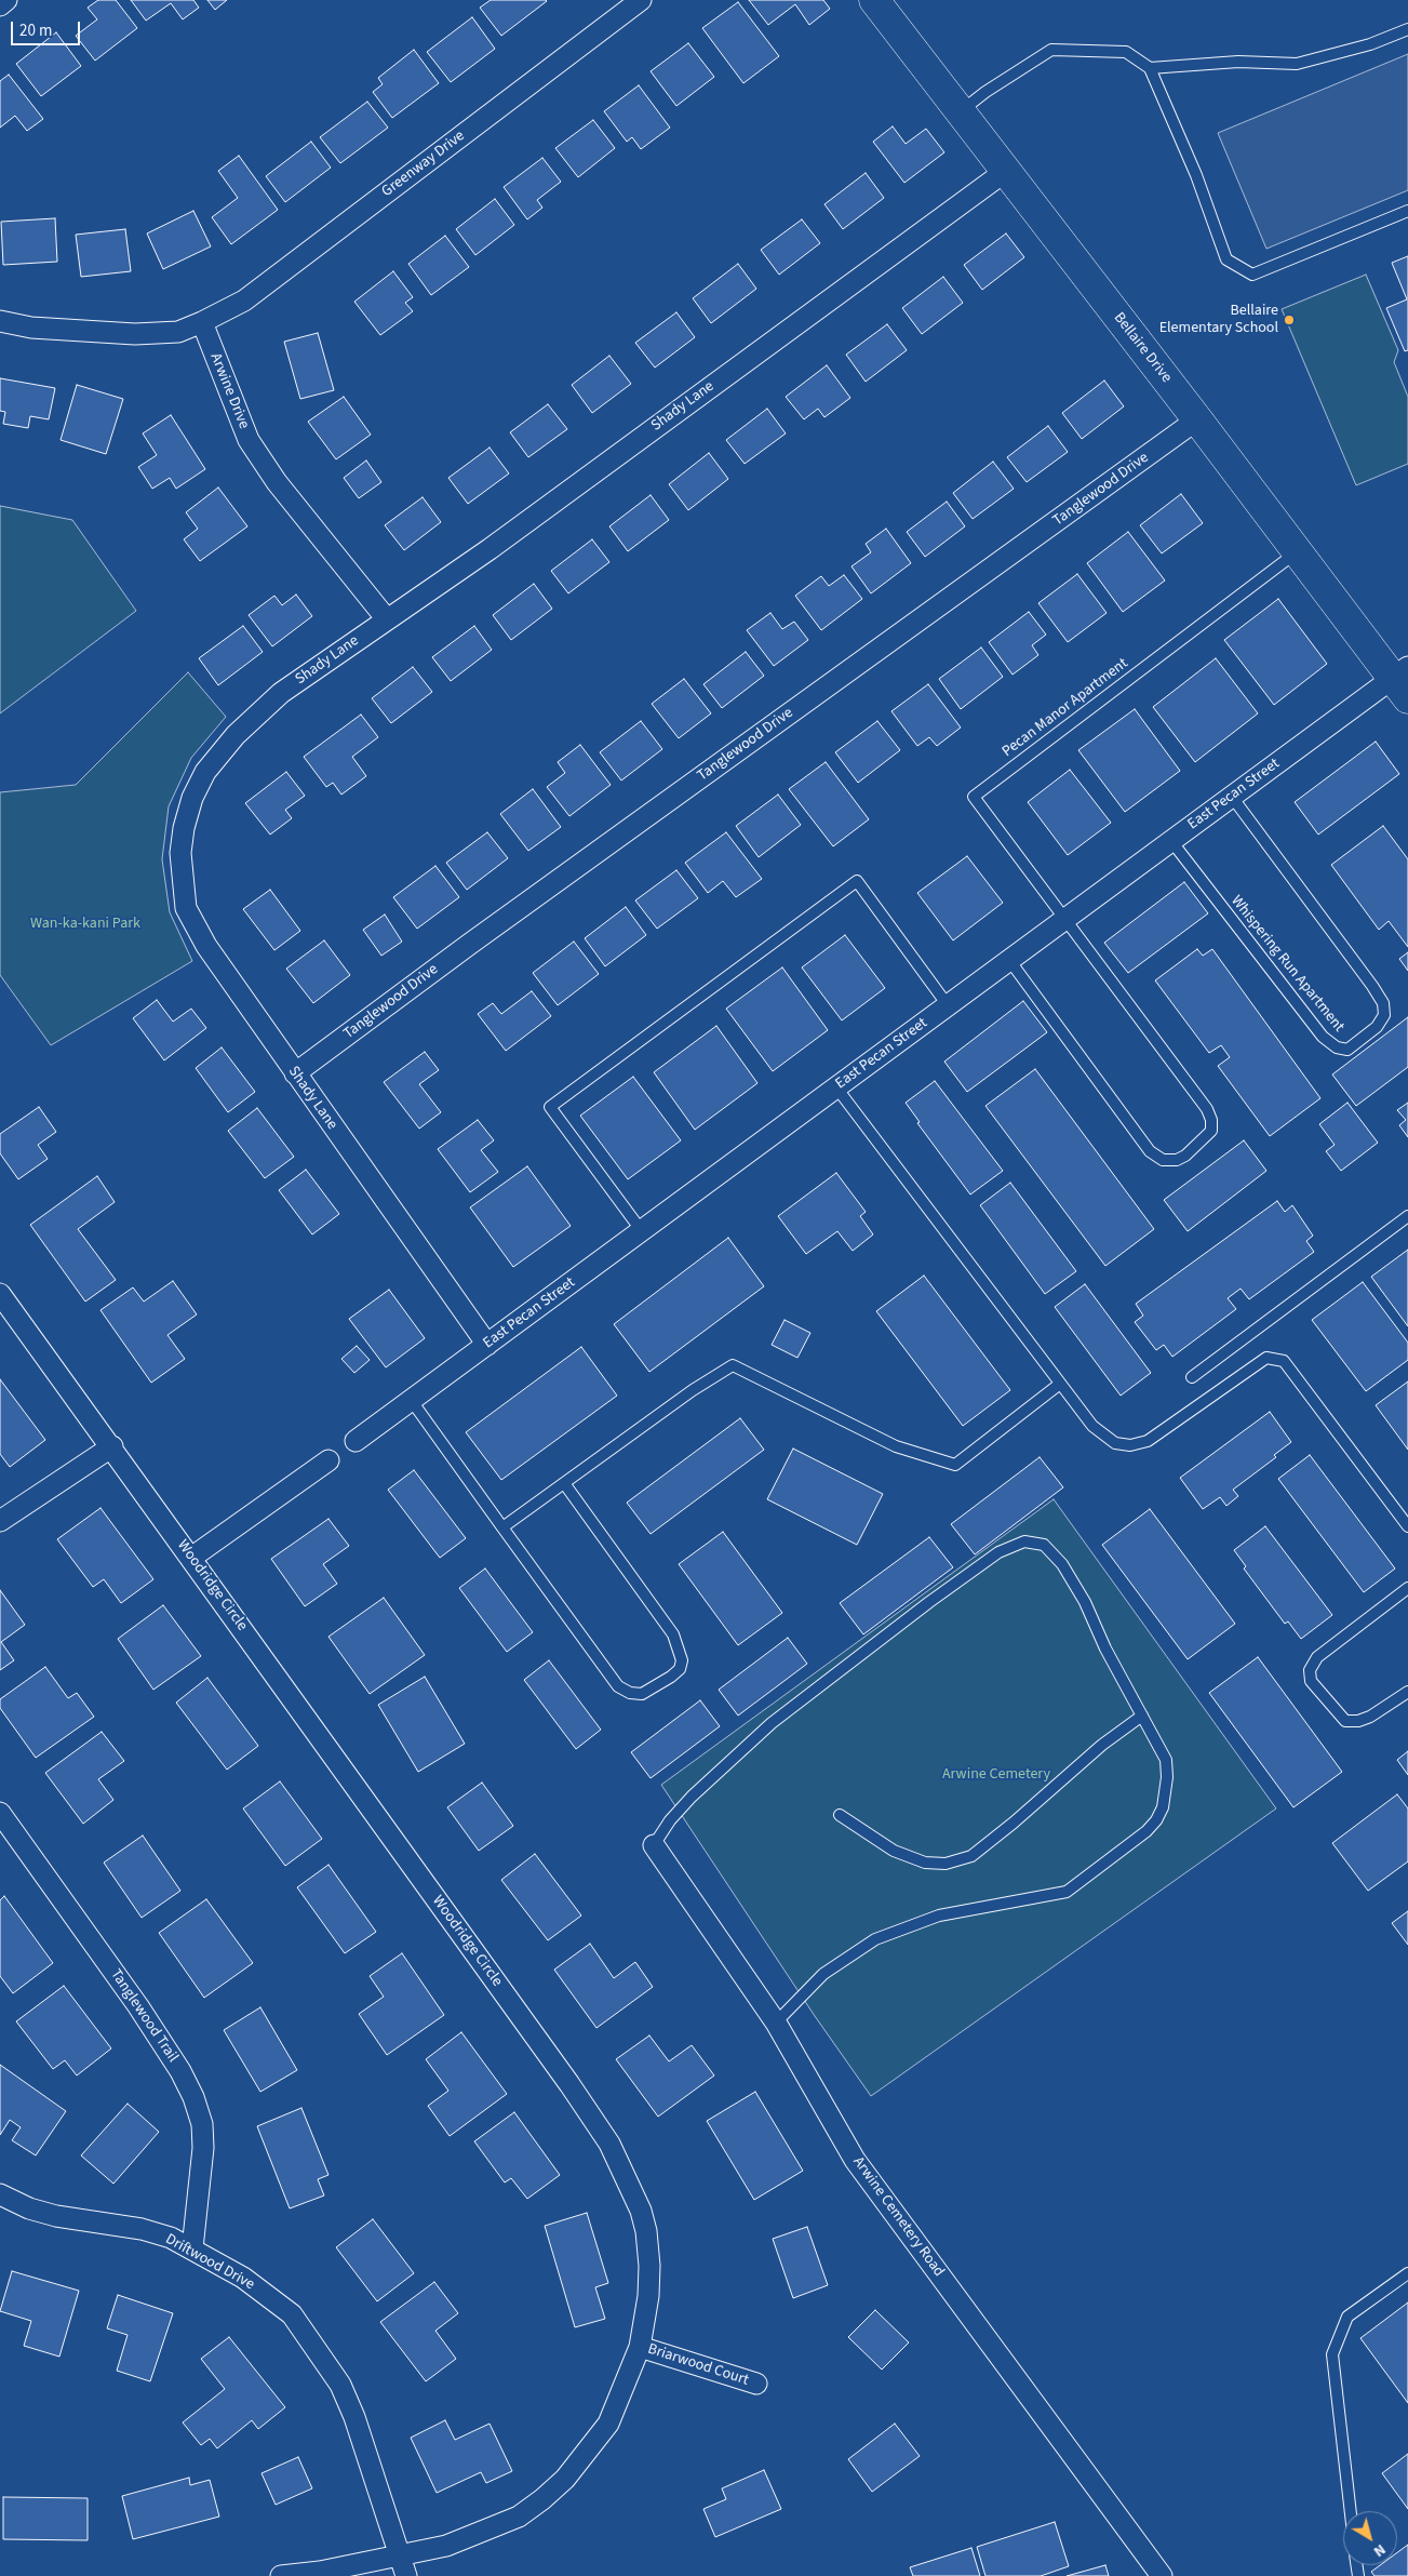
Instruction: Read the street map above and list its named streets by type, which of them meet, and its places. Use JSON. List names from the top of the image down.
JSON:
{
  "streets": {
    "street": [
      "Greenway Drive",
      "Bellaire Drive",
      "Arwine Drive",
      "Shady Lane",
      "Tanglewood Drive",
      "East Pecan Street",
      "Woodridge Circle",
      "Tanglewood Trail",
      "Arwine Cemetery Road",
      "Driftwood Drive",
      "Briarwood Court"
    ],
    "lane": ["Pecan Manor Apartment", "Whispering Run Apartment"]
  },
  "crossings": [
    ["Greenway Drive", "Arwine Drive"],
    ["Bellaire Drive", "Shady Lane"],
    ["Bellaire Drive", "Tanglewood Drive"],
    ["Bellaire Drive", "Pecan Manor Apartment"],
    ["Bellaire Drive", "East Pecan Street"],
    ["Arwine Drive", "Shady Lane"],
    ["Shady Lane", "Tanglewood Drive"],
    ["Shady Lane", "East Pecan Street"],
    ["Pecan Manor Apartment", "East Pecan Street"],
    ["East Pecan Street", "Whispering Run Apartment"],
    ["Woodridge Circle", "Driftwood Drive"],
    ["Woodridge Circle", "Briarwood Court"],
    ["Tanglewood Trail", "Driftwood Drive"]
  ],
  "parks": ["Wan-ka-kani Park", "Arwine Cemetery"],
  "places": ["Bellaire Elementary School"],
  "scale_bar": "20 m",
  "north": "bottom right"
}
